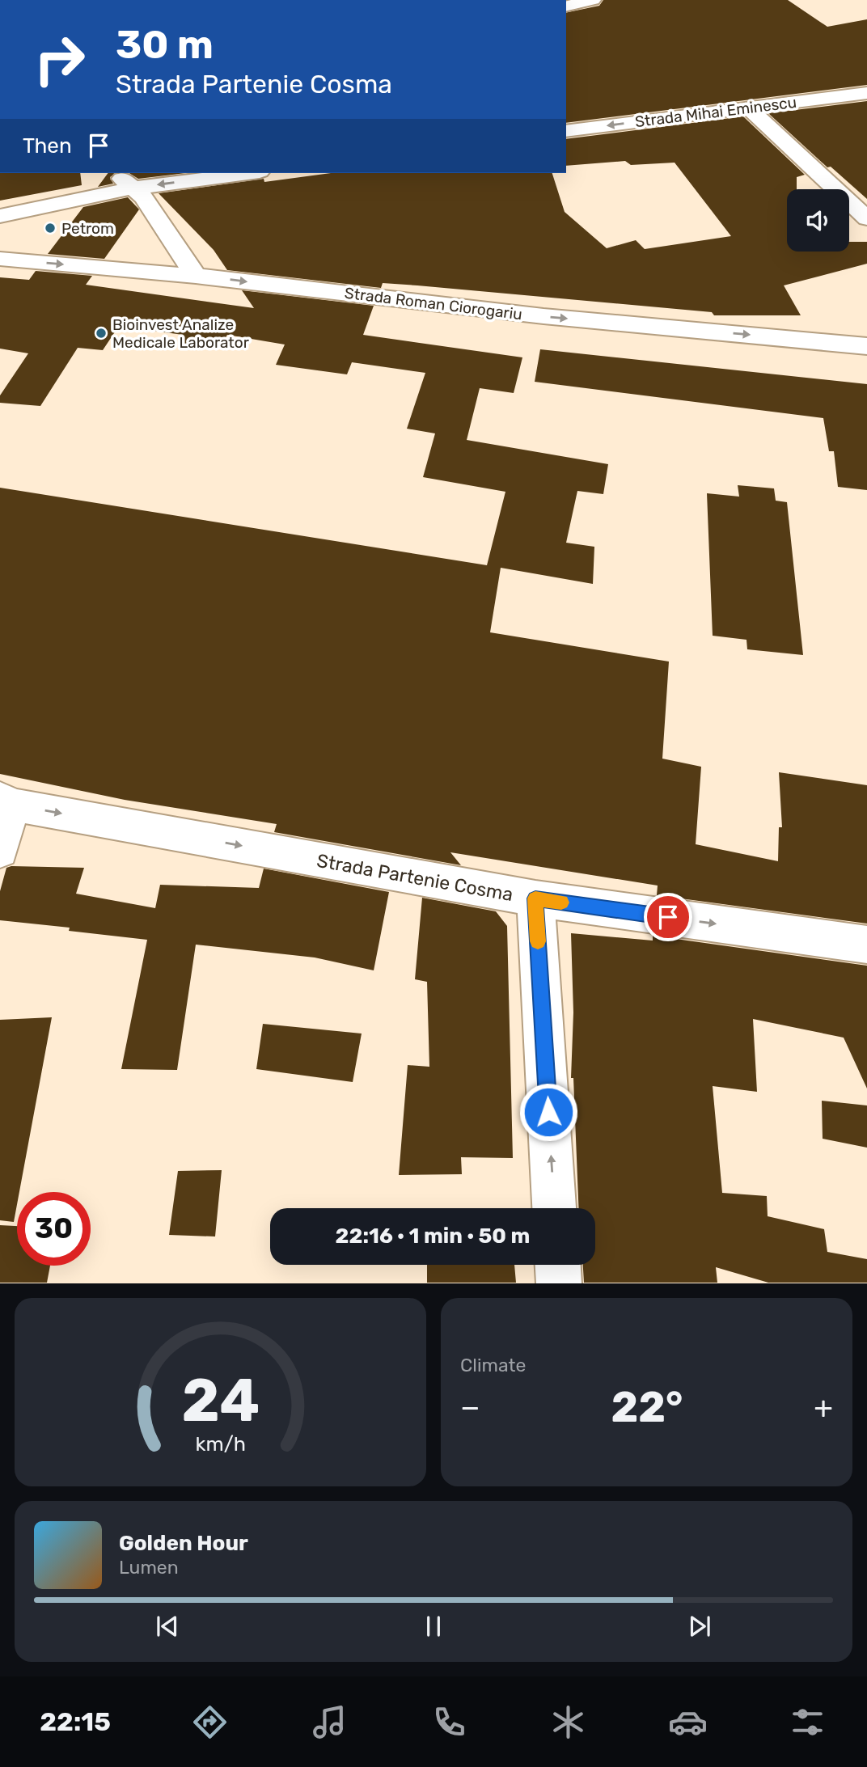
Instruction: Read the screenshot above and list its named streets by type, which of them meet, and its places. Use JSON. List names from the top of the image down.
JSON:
{
  "streets": {
    "street": ["Strada Mihai Eminescu", "Strada Roman Ciorogariu", "Strada Partenie Cosma"]
  },
  "one_way": ["Strada Mihai Eminescu", "Strada Roman Ciorogariu", "Strada Partenie Cosma"],
  "places": ["Petrom", "Bioinvest Analize Medicale Laborator"],
  "page": {
    "turn": ["30 m", "Strada Partenie Cosma"],
    "then": "Then",
    "limit": "30",
    "trip": "22:16 · 1 min · 50 m",
    "tile": "Climate",
    "heat": ["−", "22°", "+"],
    "song": ["Golden Hour", "Lumen"],
    "tabs": "22:15",
    "gauge": ["24", "km/h"]
  }
}
